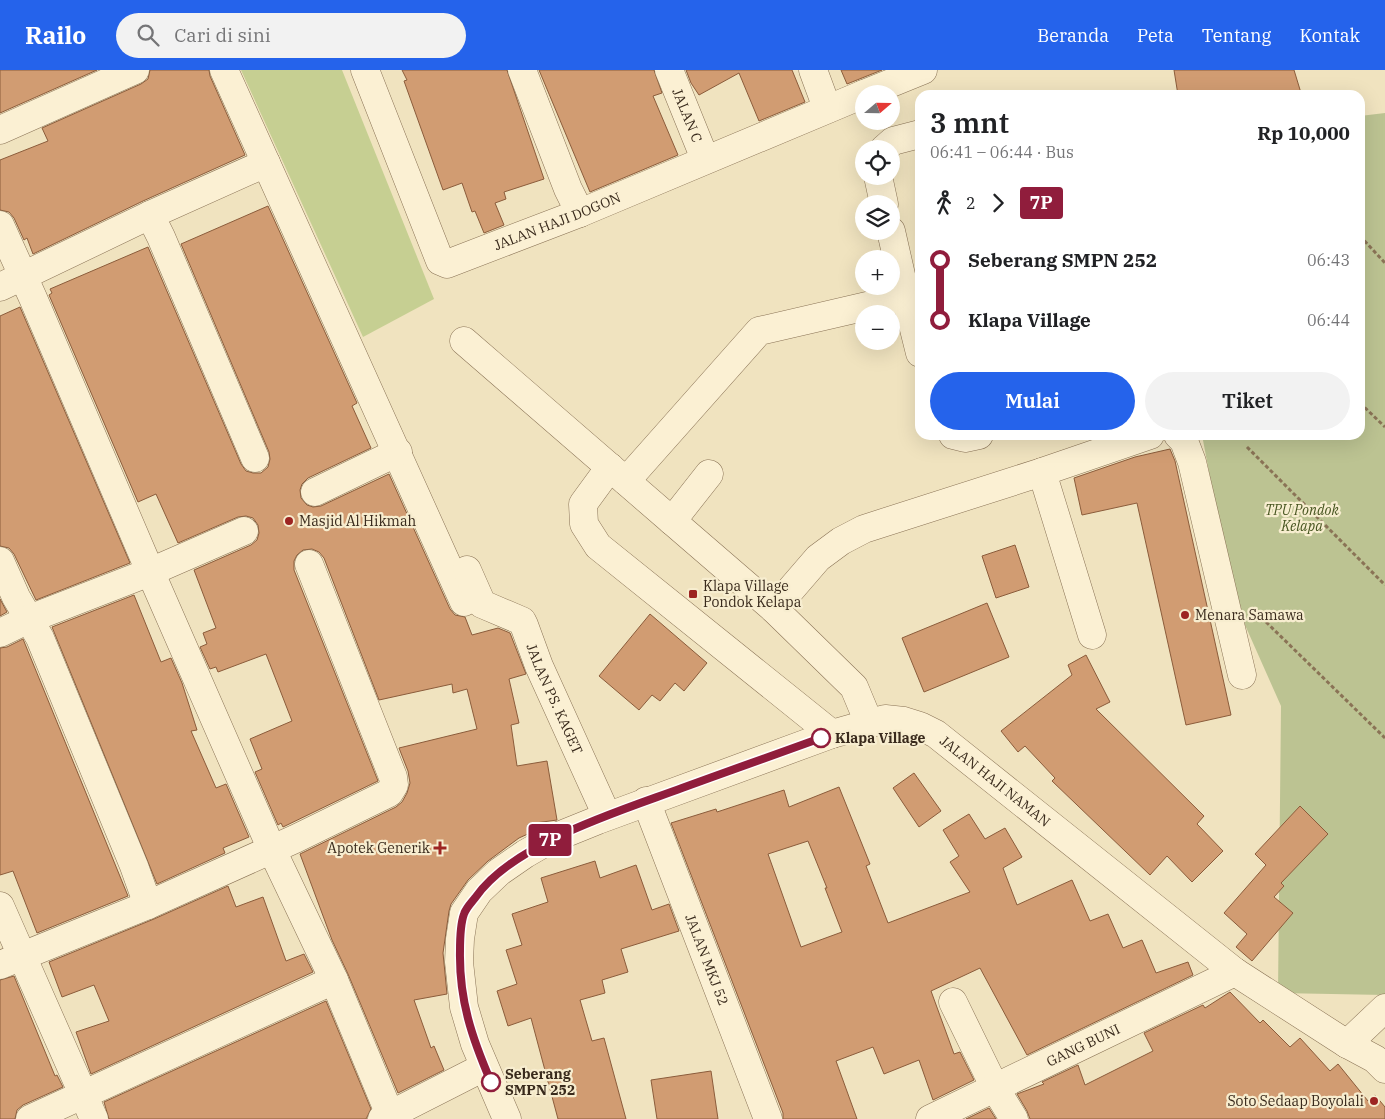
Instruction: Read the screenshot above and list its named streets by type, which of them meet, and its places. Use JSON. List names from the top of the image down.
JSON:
{
  "streets": {
    "street": [
      "JALAN C",
      "JALAN HAJI DOGON",
      "JALAN PS. KAGET",
      "JALAN HAJI NAMAN",
      "JALAN MKJ 52",
      "GANG BUNI"
    ]
  },
  "crossings": [
    ["JALAN C", "JALAN HAJI DOGON"],
    ["JALAN PS. KAGET", "JALAN HAJI NAMAN"],
    ["JALAN HAJI NAMAN", "JALAN MKJ 52"],
    ["JALAN HAJI NAMAN", "GANG BUNI"]
  ],
  "parks": ["TPU Pondok Kelapa"],
  "places": {
    "other": [
      "Masjid Al Hikmah",
      "Menara Samawa",
      "Klapa Village",
      "Seberang SMPN 252",
      "Soto Sedaap Boyolali"
    ],
    "transit": ["Klapa Village Pondok Kelapa"],
    "health": ["Apotek Generik"]
  },
  "lines": ["bus line 7P"],
  "north": "right",
  "page": {
    "header": "Railo",
    "search": "Cari di sini",
    "nav": [
      "Beranda",
      "Peta",
      "Tentang",
      "Kontak"
    ],
    "on_map": "7P",
    "map_buttons": ["+", "−"],
    "heading": ["3 mnt", "06:41 – 06:44 · Bus", "Rp 10,000"],
    "legs": ["2", "7P"],
    "list": [
      {
        "name": "Seberang SMPN 252",
        "value": "06:43"
      },
      {
        "name": "Klapa Village",
        "value": "06:44"
      }
    ],
    "buttons": ["Mulai", "Tiket"]
  }
}
